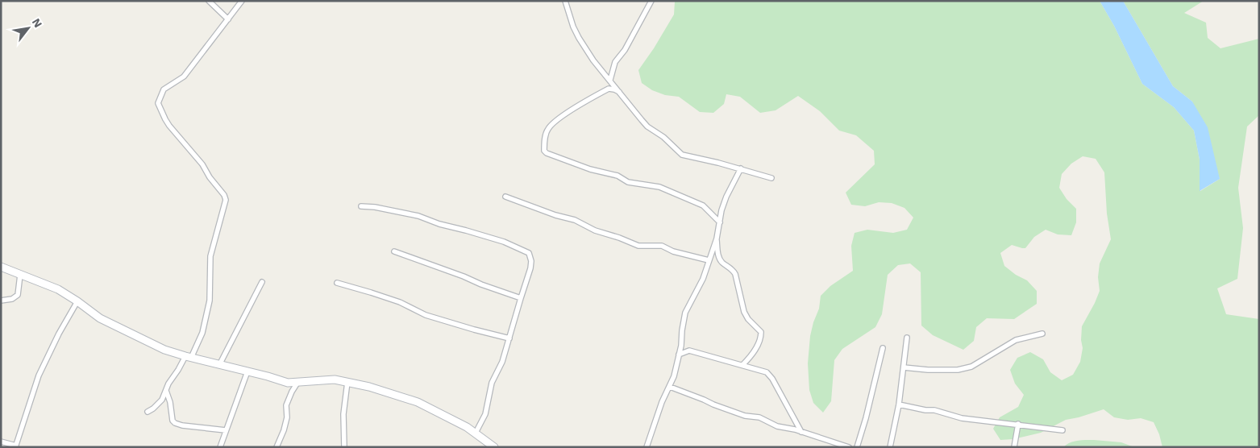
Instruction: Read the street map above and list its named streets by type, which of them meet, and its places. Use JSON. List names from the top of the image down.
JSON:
{
  "north": "top right"
}
